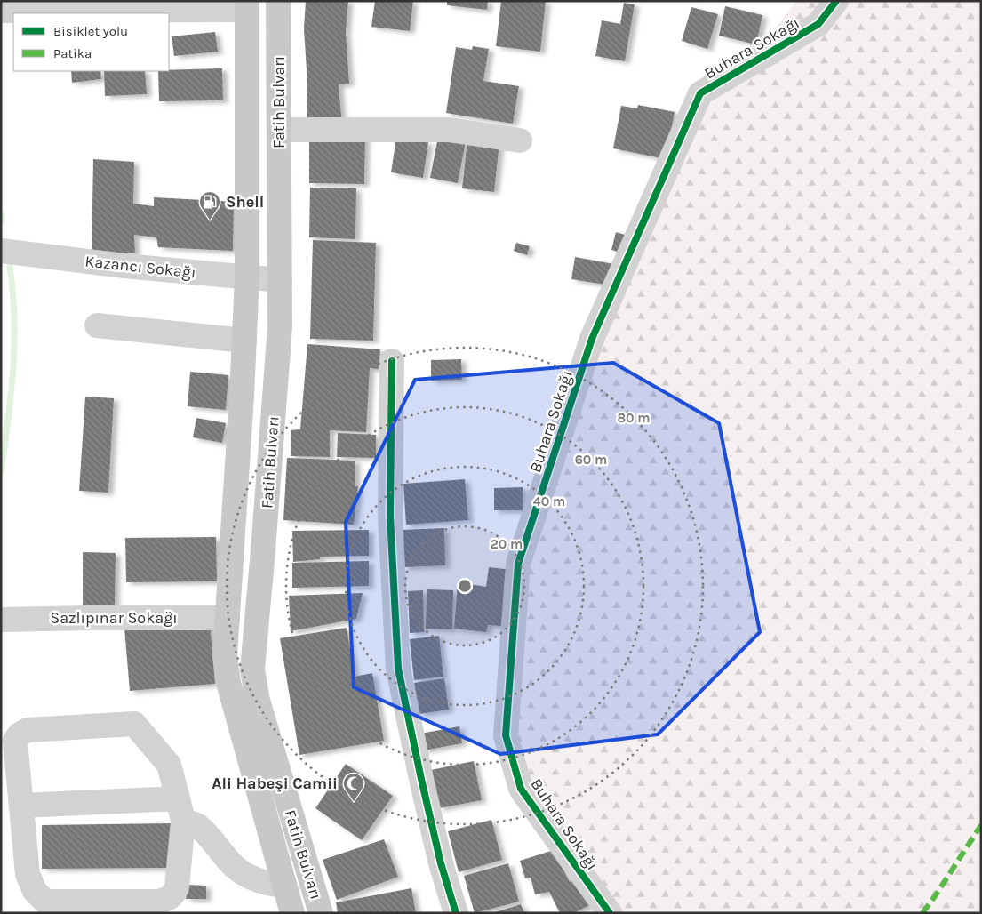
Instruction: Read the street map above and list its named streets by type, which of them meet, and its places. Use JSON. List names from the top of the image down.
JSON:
{
  "streets": {
    "main road": ["Fatih Bulvarı"],
    "street": ["Buhara Sokağı", "Kazancı Sokağı", "Sazlıpınar Sokağı"]
  },
  "crossings": [
    ["Fatih Bulvarı", "Kazancı Sokağı"],
    ["Fatih Bulvarı", "Sazlıpınar Sokağı"]
  ],
  "places": {
    "fuel station": ["Shell"],
    "mosque": ["Ali Habeşi Camii"]
  },
  "legend": ["Bisiklet yolu", "Patika"],
  "rings": [
    "80 m",
    "60 m",
    "40 m",
    "20 m"
  ]
}
